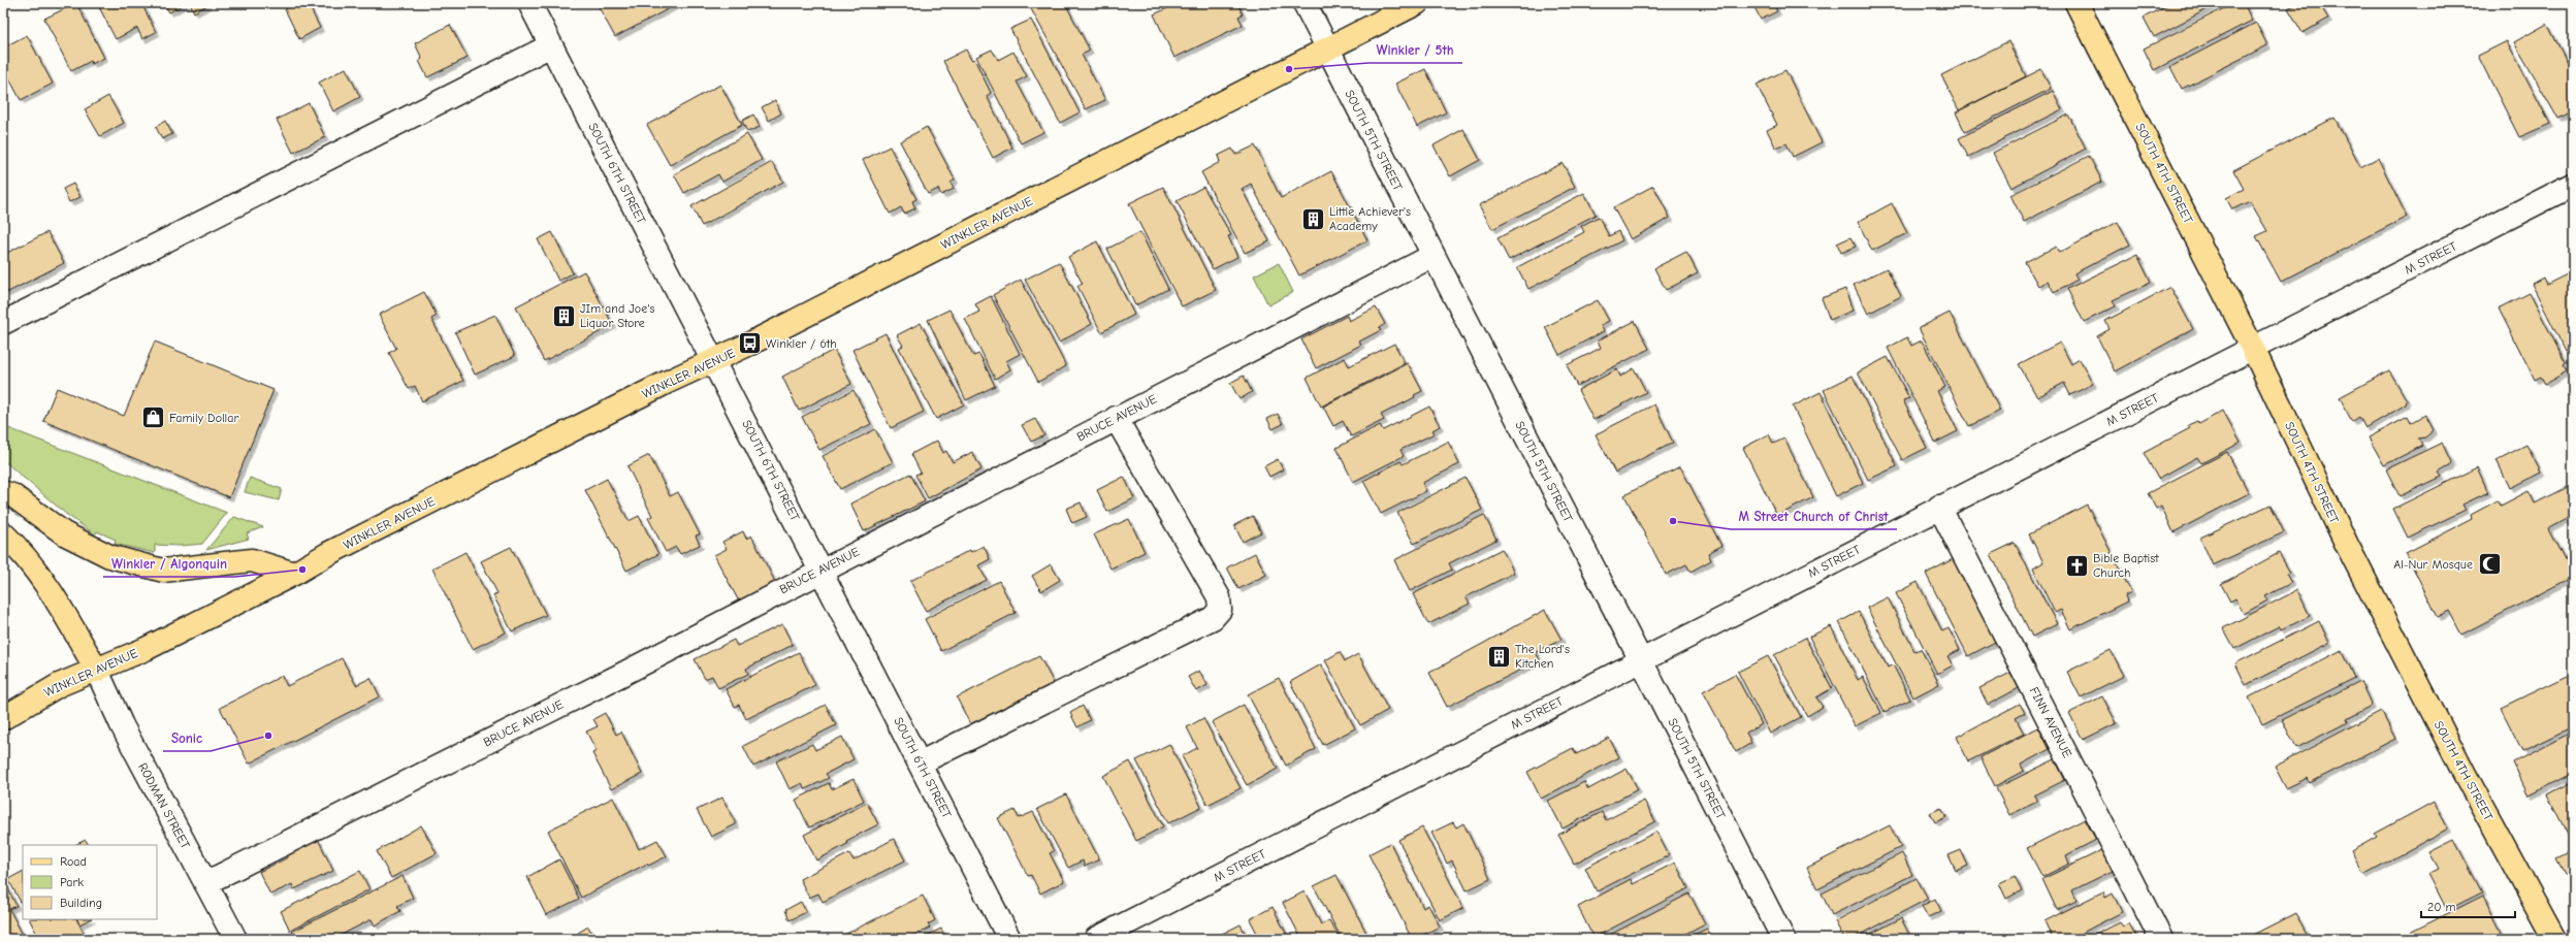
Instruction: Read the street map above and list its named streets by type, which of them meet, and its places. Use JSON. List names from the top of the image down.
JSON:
{
  "streets": {
    "main road": ["SOUTH 4TH STREET", "WINKLER AVENUE"],
    "street": [
      "SOUTH 5TH STREET",
      "SOUTH 6TH STREET",
      "M STREET",
      "BRUCE AVENUE",
      "FINN AVENUE",
      "RODMAN STREET"
    ]
  },
  "crossings": [
    ["SOUTH 5TH STREET", "WINKLER AVENUE"],
    ["SOUTH 5TH STREET", "M STREET"],
    ["SOUTH 5TH STREET", "BRUCE AVENUE"],
    ["SOUTH 6TH STREET", "WINKLER AVENUE"],
    ["SOUTH 6TH STREET", "BRUCE AVENUE"],
    ["SOUTH 4TH STREET", "M STREET"],
    ["WINKLER AVENUE", "RODMAN STREET"],
    ["M STREET", "FINN AVENUE"],
    ["BRUCE AVENUE", "RODMAN STREET"]
  ],
  "places": {
    "other": [
      "Winkler / 5th",
      "M Street Church of Christ",
      "Winkler / Algonquin",
      "Sonic"
    ],
    "building": ["Little Achiever's Academy", "JIm and Joe's Liquor Store", "The Lord's Kitchen"],
    "bus stop": ["Winkler / 6th"],
    "shop": ["Family Dollar"],
    "mosque": ["Al-Nur Mosque"],
    "church": ["Bible Baptist Church"]
  },
  "legend": ["Road", "Park", "Building"],
  "scale_bar": "20 m"
}
